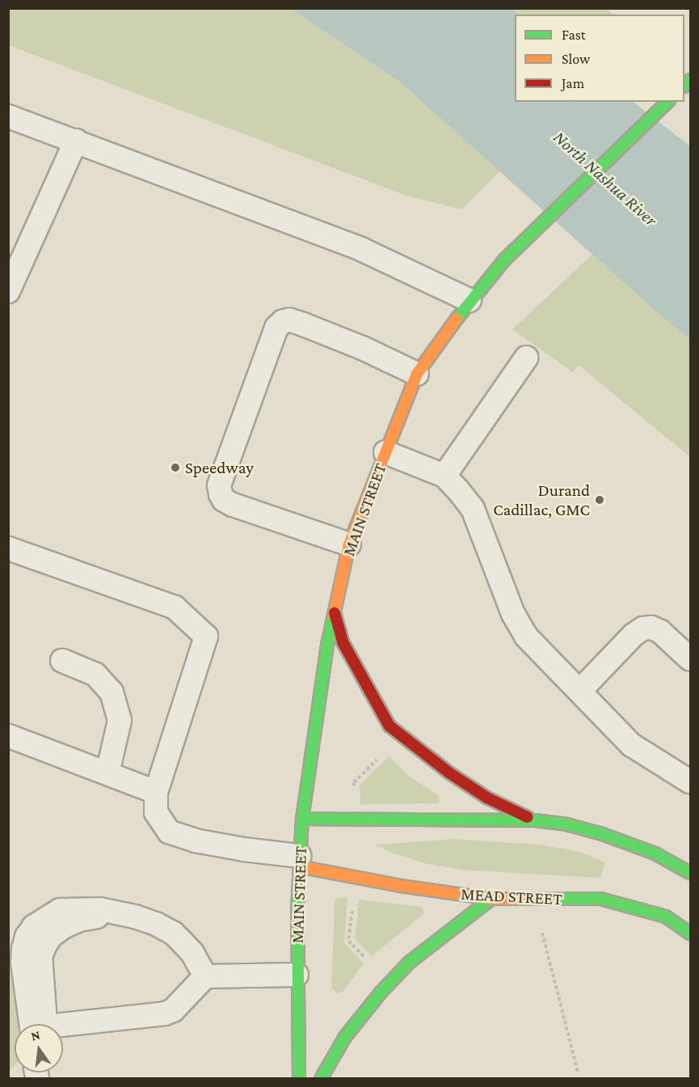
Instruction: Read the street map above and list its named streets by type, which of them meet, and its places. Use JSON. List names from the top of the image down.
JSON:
{
  "streets": {
    "main road": ["MAIN STREET", "MEAD STREET"]
  },
  "crossings": [
    ["MAIN STREET", "MEAD STREET"]
  ],
  "water": ["North Nashua River"],
  "places": ["Speedway", "Durand Cadillac, GMC"],
  "legend": ["Fast", "Slow", "Jam"],
  "north": "top"
}
